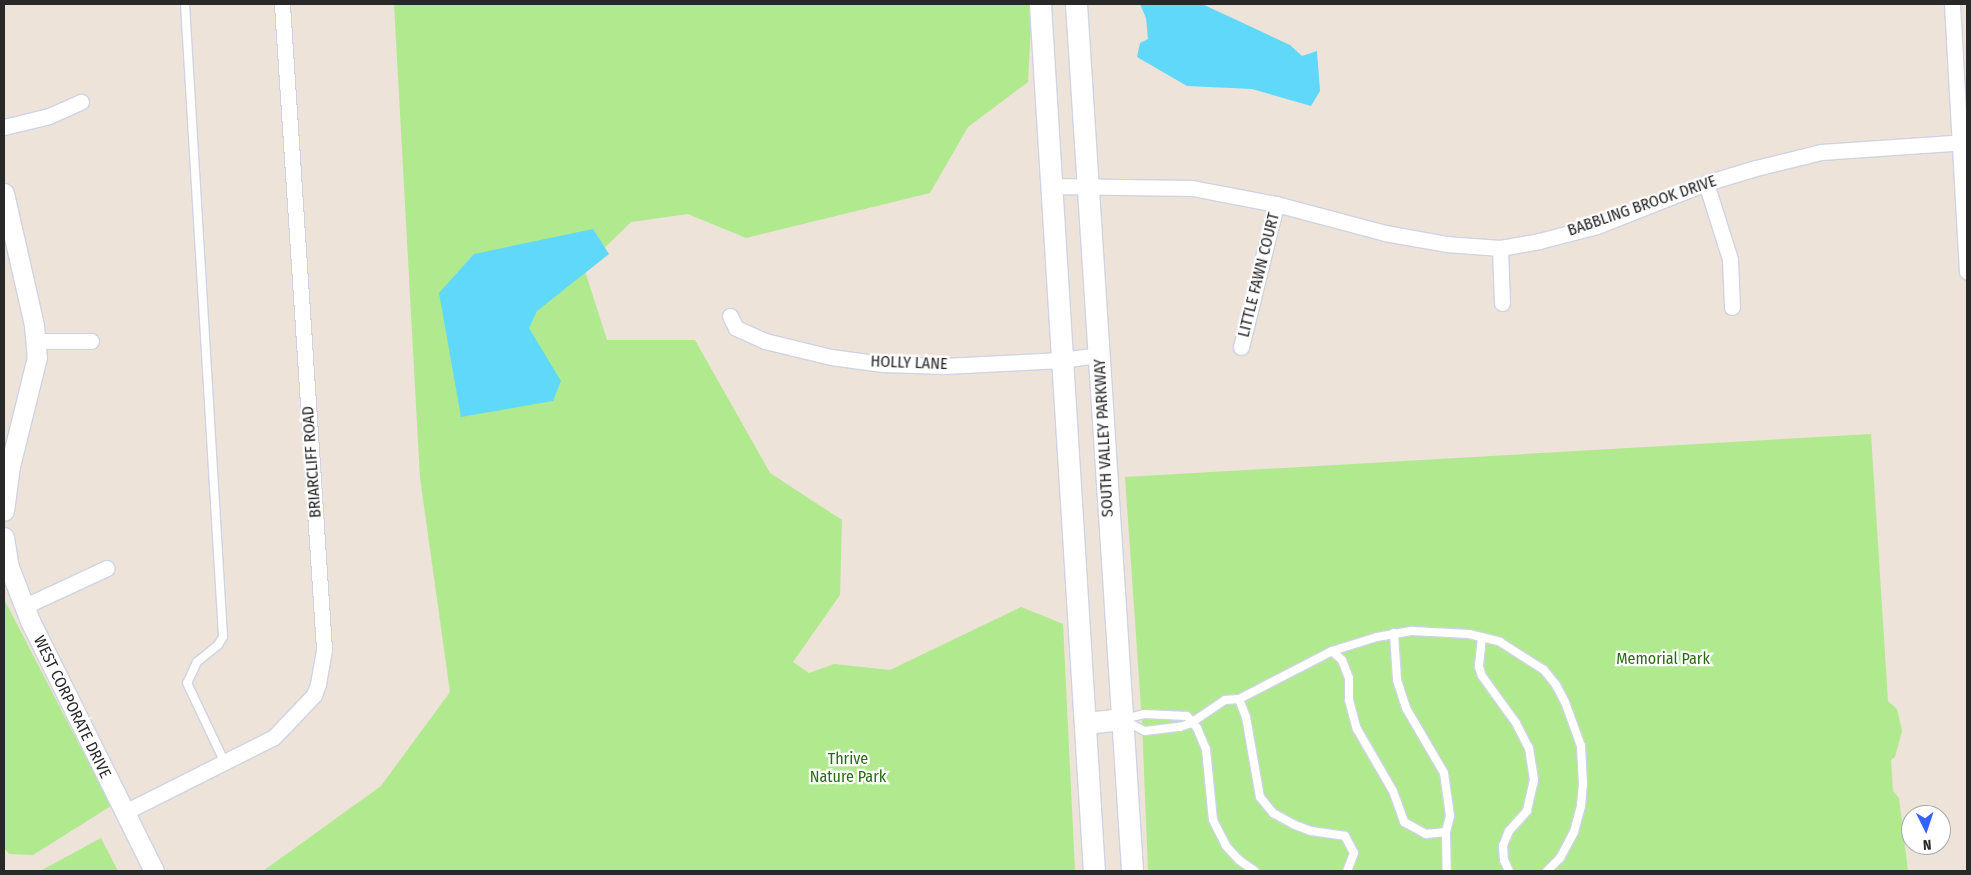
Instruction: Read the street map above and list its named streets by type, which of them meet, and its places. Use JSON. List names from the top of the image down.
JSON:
{
  "streets": {
    "main road": ["SOUTH VALLEY PARKWAY"],
    "street": [
      "BABBLING BROOK DRIVE",
      "LITTLE FAWN COURT",
      "HOLLY LANE",
      "BRIARCLIFF ROAD",
      "WEST CORPORATE DRIVE"
    ]
  },
  "crossings": [
    ["BABBLING BROOK DRIVE", "LITTLE FAWN COURT"],
    ["BABBLING BROOK DRIVE", "SOUTH VALLEY PARKWAY"],
    ["HOLLY LANE", "SOUTH VALLEY PARKWAY"],
    ["BRIARCLIFF ROAD", "WEST CORPORATE DRIVE"]
  ],
  "parks": ["Memorial Park", "Thrive Nature Park"],
  "north": "bottom"
}
